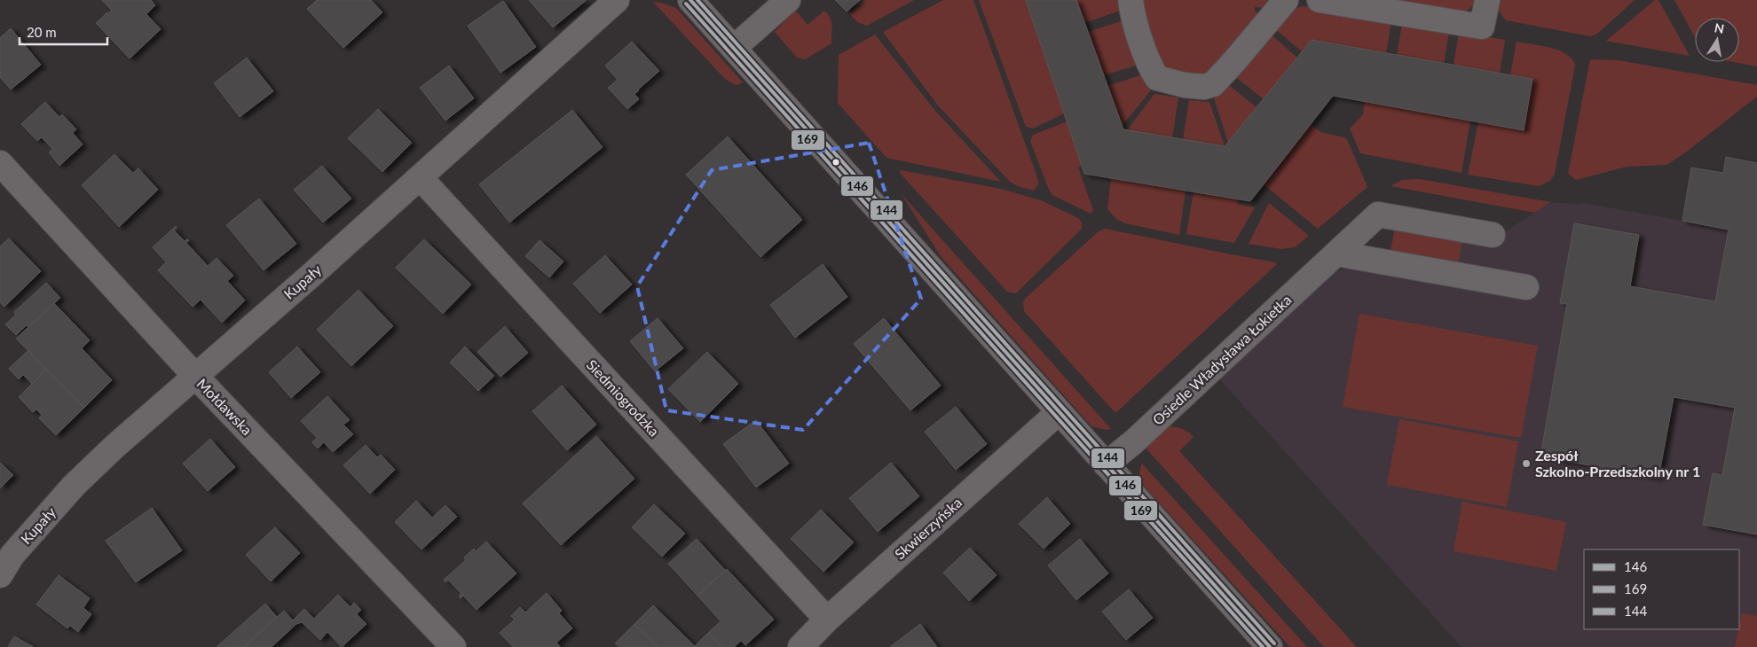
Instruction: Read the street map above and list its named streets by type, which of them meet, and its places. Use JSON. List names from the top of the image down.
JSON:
{
  "streets": {
    "street": [
      "Kupały",
      "Osiedle Władysława Łokietka",
      "Siedmiogrodzka",
      "Mołdawska",
      "Skwierzyńska"
    ]
  },
  "crossings": [
    ["Kupały", "Siedmiogrodzka"],
    ["Kupały", "Mołdawska"],
    ["Siedmiogrodzka", "Skwierzyńska"]
  ],
  "places": ["Zespół Szkolno-Przedszkolny nr 1"],
  "lines": ["transit line 146", "transit line 144", "transit line 169"],
  "legend": ["146", "169", "144"],
  "scale_bar": "20 m",
  "north": "top"
}
